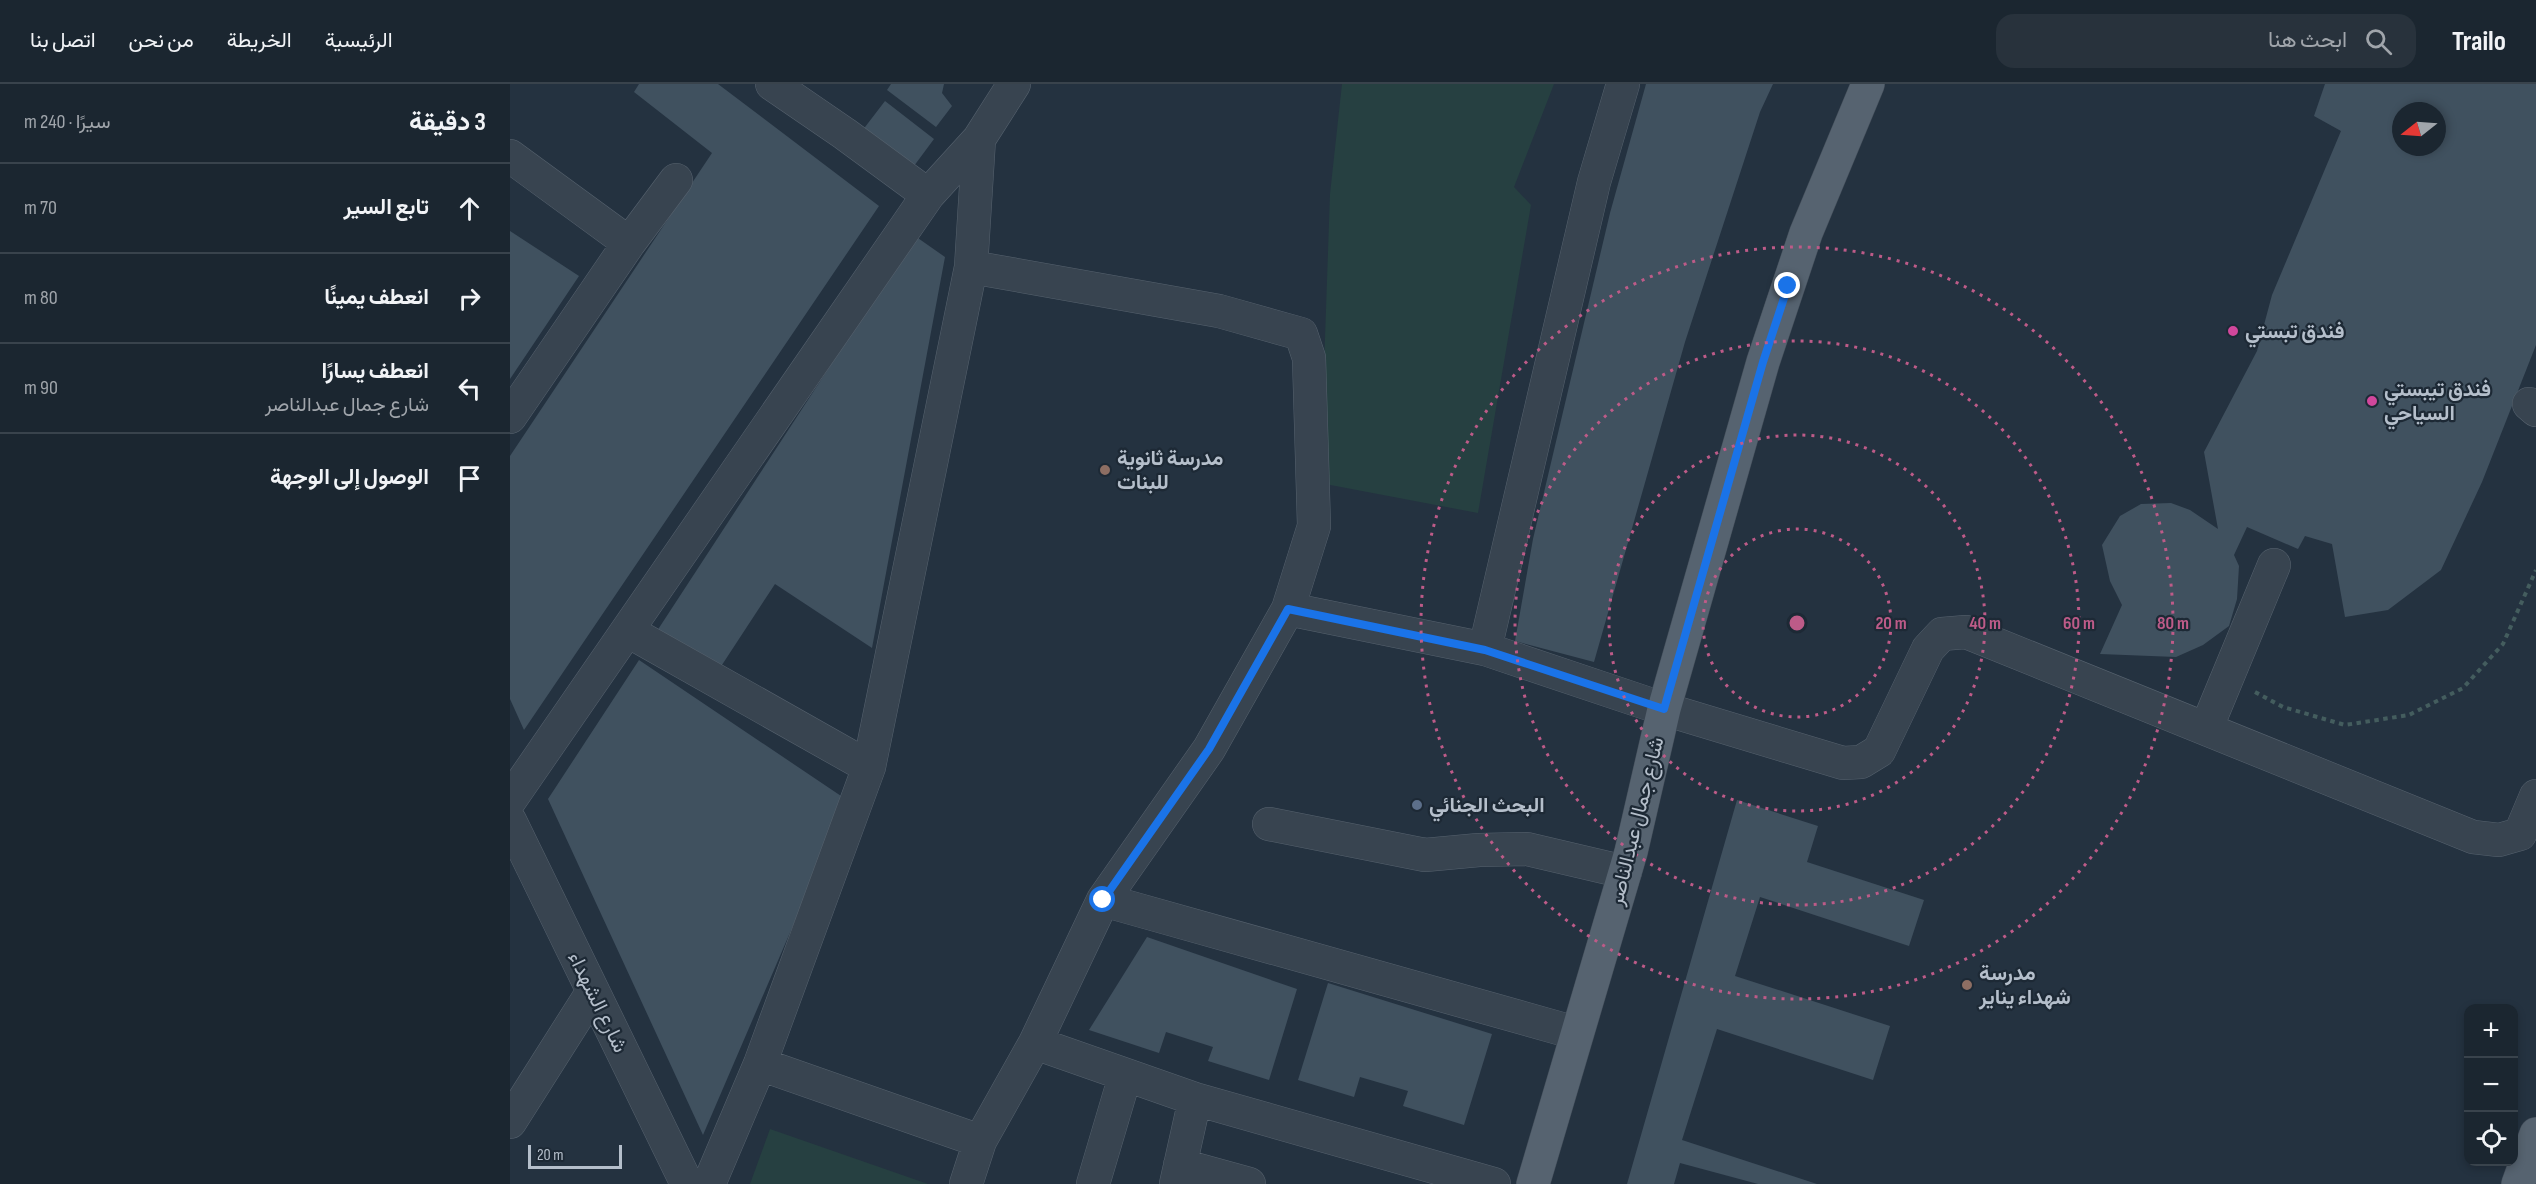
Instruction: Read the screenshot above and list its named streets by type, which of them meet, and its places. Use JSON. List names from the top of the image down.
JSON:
{
  "streets": {
    "main road": ["شارع جمال عبدالناصر"],
    "street": ["شارع الشهداء"]
  },
  "places": [
    "فندق تبستي",
    "فندق تيبستي السياحي",
    "مدرسة ثانوية للبنات",
    "البحث الجنائي",
    "مدرسة شهداء يناير"
  ],
  "scale_bar": "20 m",
  "north": "left",
  "page": {
    "header": "Trailo",
    "search": "ابحث هنا",
    "nav": [
      "الرئيسية",
      "الخريطة",
      "من نحن",
      "اتصل بنا"
    ],
    "heading": ["3 دقيقة", "سيرًا · 240 m"],
    "list": [
      ["تابع السير", "70 m"],
      ["انعطف يمينًا", "80 m"],
      ["انعطف يسارًا", "شارع جمال عبدالناصر", "90 m"],
      "الوصول إلى الوجهة"
    ],
    "map_buttons": ["+", "−"],
    "scale": "20 m"
  },
  "rings": [
    "20 m",
    "40 m",
    "60 m",
    "80 m"
  ]
}
